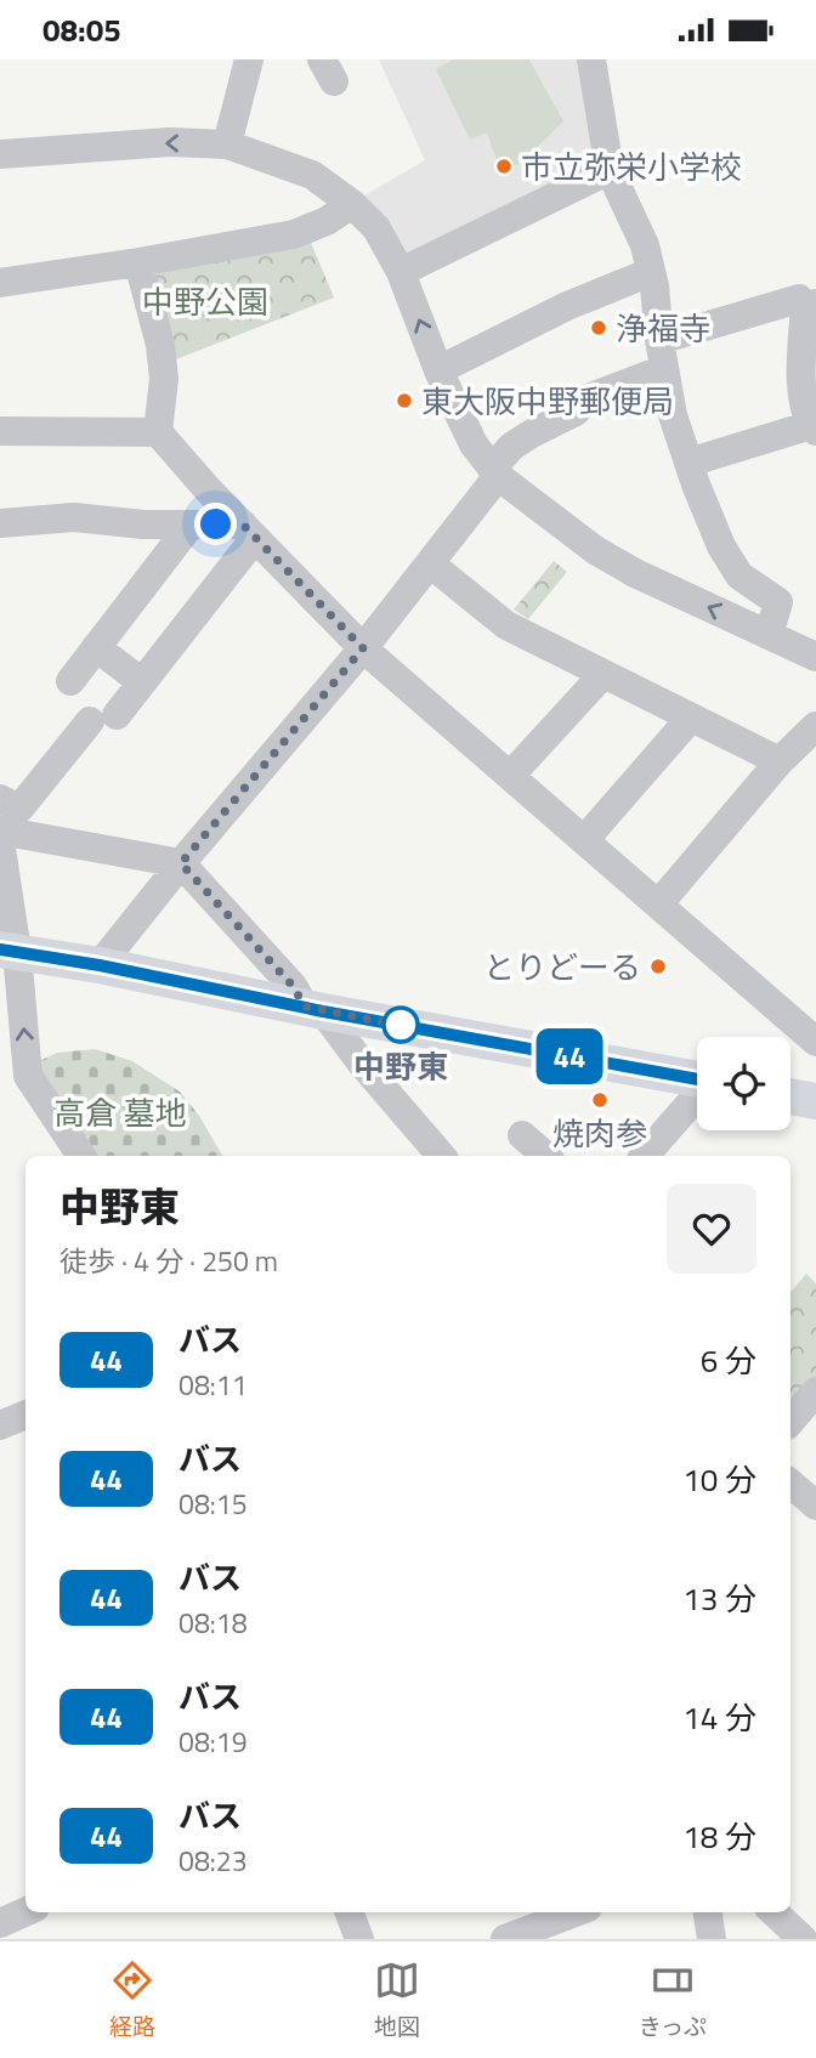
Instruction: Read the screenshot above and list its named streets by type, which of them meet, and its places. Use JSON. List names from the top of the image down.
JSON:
{
  "parks": ["中野公園", "高倉 墓地"],
  "places": [
    "市立弥栄小学校",
    "浄福寺",
    "東大阪中野郵便局",
    "とりどーる",
    "中野東",
    "焼肉参"
  ],
  "lines": ["bus line 44"],
  "page": {
    "status": "08:05",
    "on_map": "44",
    "heading": ["中野東", "徒歩 · 4 分 · 250 m"],
    "list": [
      {
        "mark": "44",
        "name": "バス",
        "note": "08:11",
        "value": "6 分"
      },
      {
        "mark": "44",
        "name": "バス",
        "note": "08:15",
        "value": "10 分"
      },
      {
        "mark": "44",
        "name": "バス",
        "note": "08:18",
        "value": "13 分"
      },
      {
        "mark": "44",
        "name": "バス",
        "note": "08:19",
        "value": "14 分"
      },
      {
        "mark": "44",
        "name": "バス",
        "note": "08:23",
        "value": "18 分"
      }
    ],
    "tabs": ["経路", "地図", "きっぷ"]
  }
}
